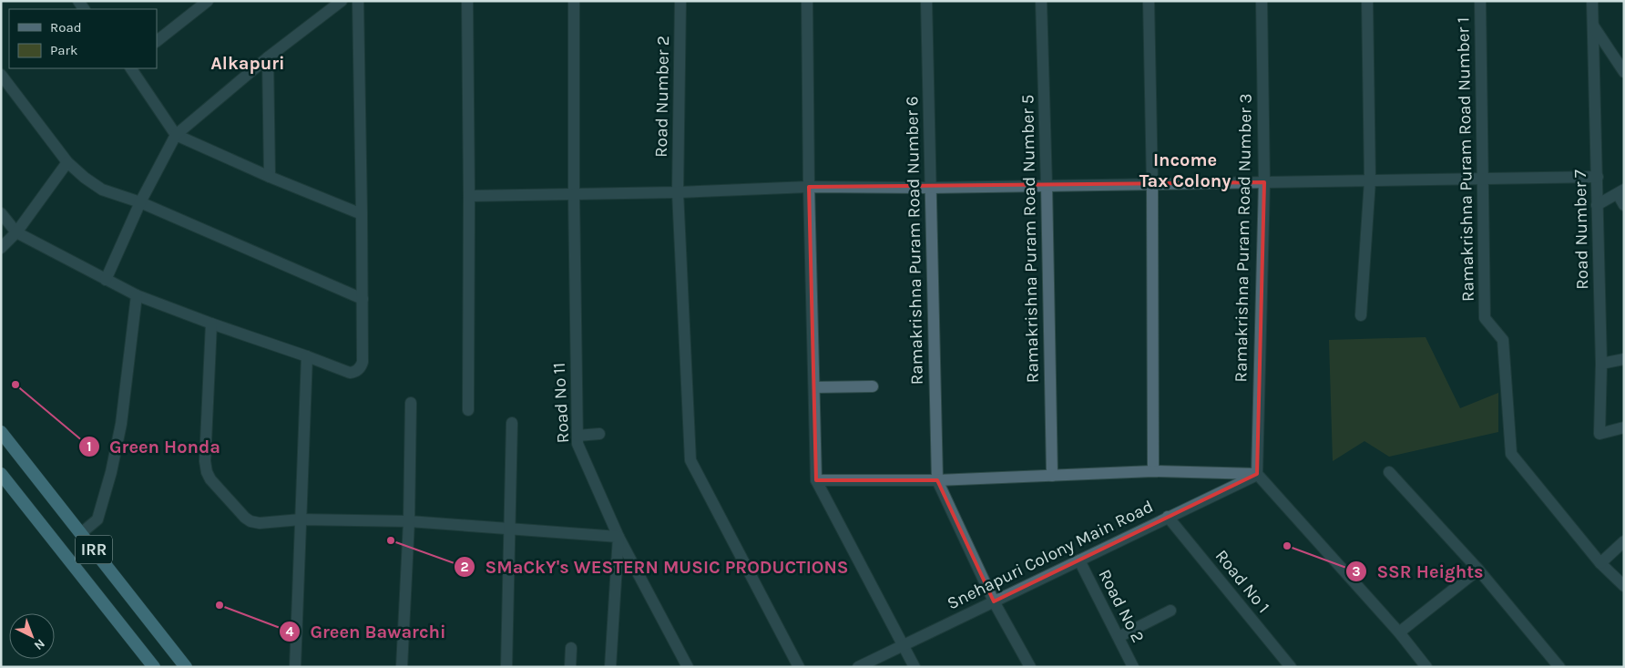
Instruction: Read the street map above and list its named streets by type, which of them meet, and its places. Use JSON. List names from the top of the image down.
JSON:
{
  "streets": {
    "highway": ["IRR"],
    "street": [
      "Road Number 2",
      "Ramakrishna Puram Road Number 1",
      "Road Number 7",
      "Ramakrishna Puram Road Number 3",
      "Ramakrishna Puram Road Number 5",
      "Ramakrishna Puram Road Number 6",
      "Road No 11",
      "Snehapuri Colony Main Road",
      "Road No 1",
      "Road No 2"
    ]
  },
  "crossings": [
    ["Ramakrishna Puram Road Number 3", "Snehapuri Colony Main Road"],
    ["Snehapuri Colony Main Road", "Road No 1"],
    ["Snehapuri Colony Main Road", "Road No 2"]
  ],
  "districts": ["Alkapuri", "Income Tax Colony"],
  "places": [
    "Green Honda",
    "SMaCkY's WESTERN MUSIC PRODUCTIONS",
    "SSR Heights",
    "Green Bawarchi"
  ],
  "legend": ["Road", "Park"],
  "north": "bottom right"
}
